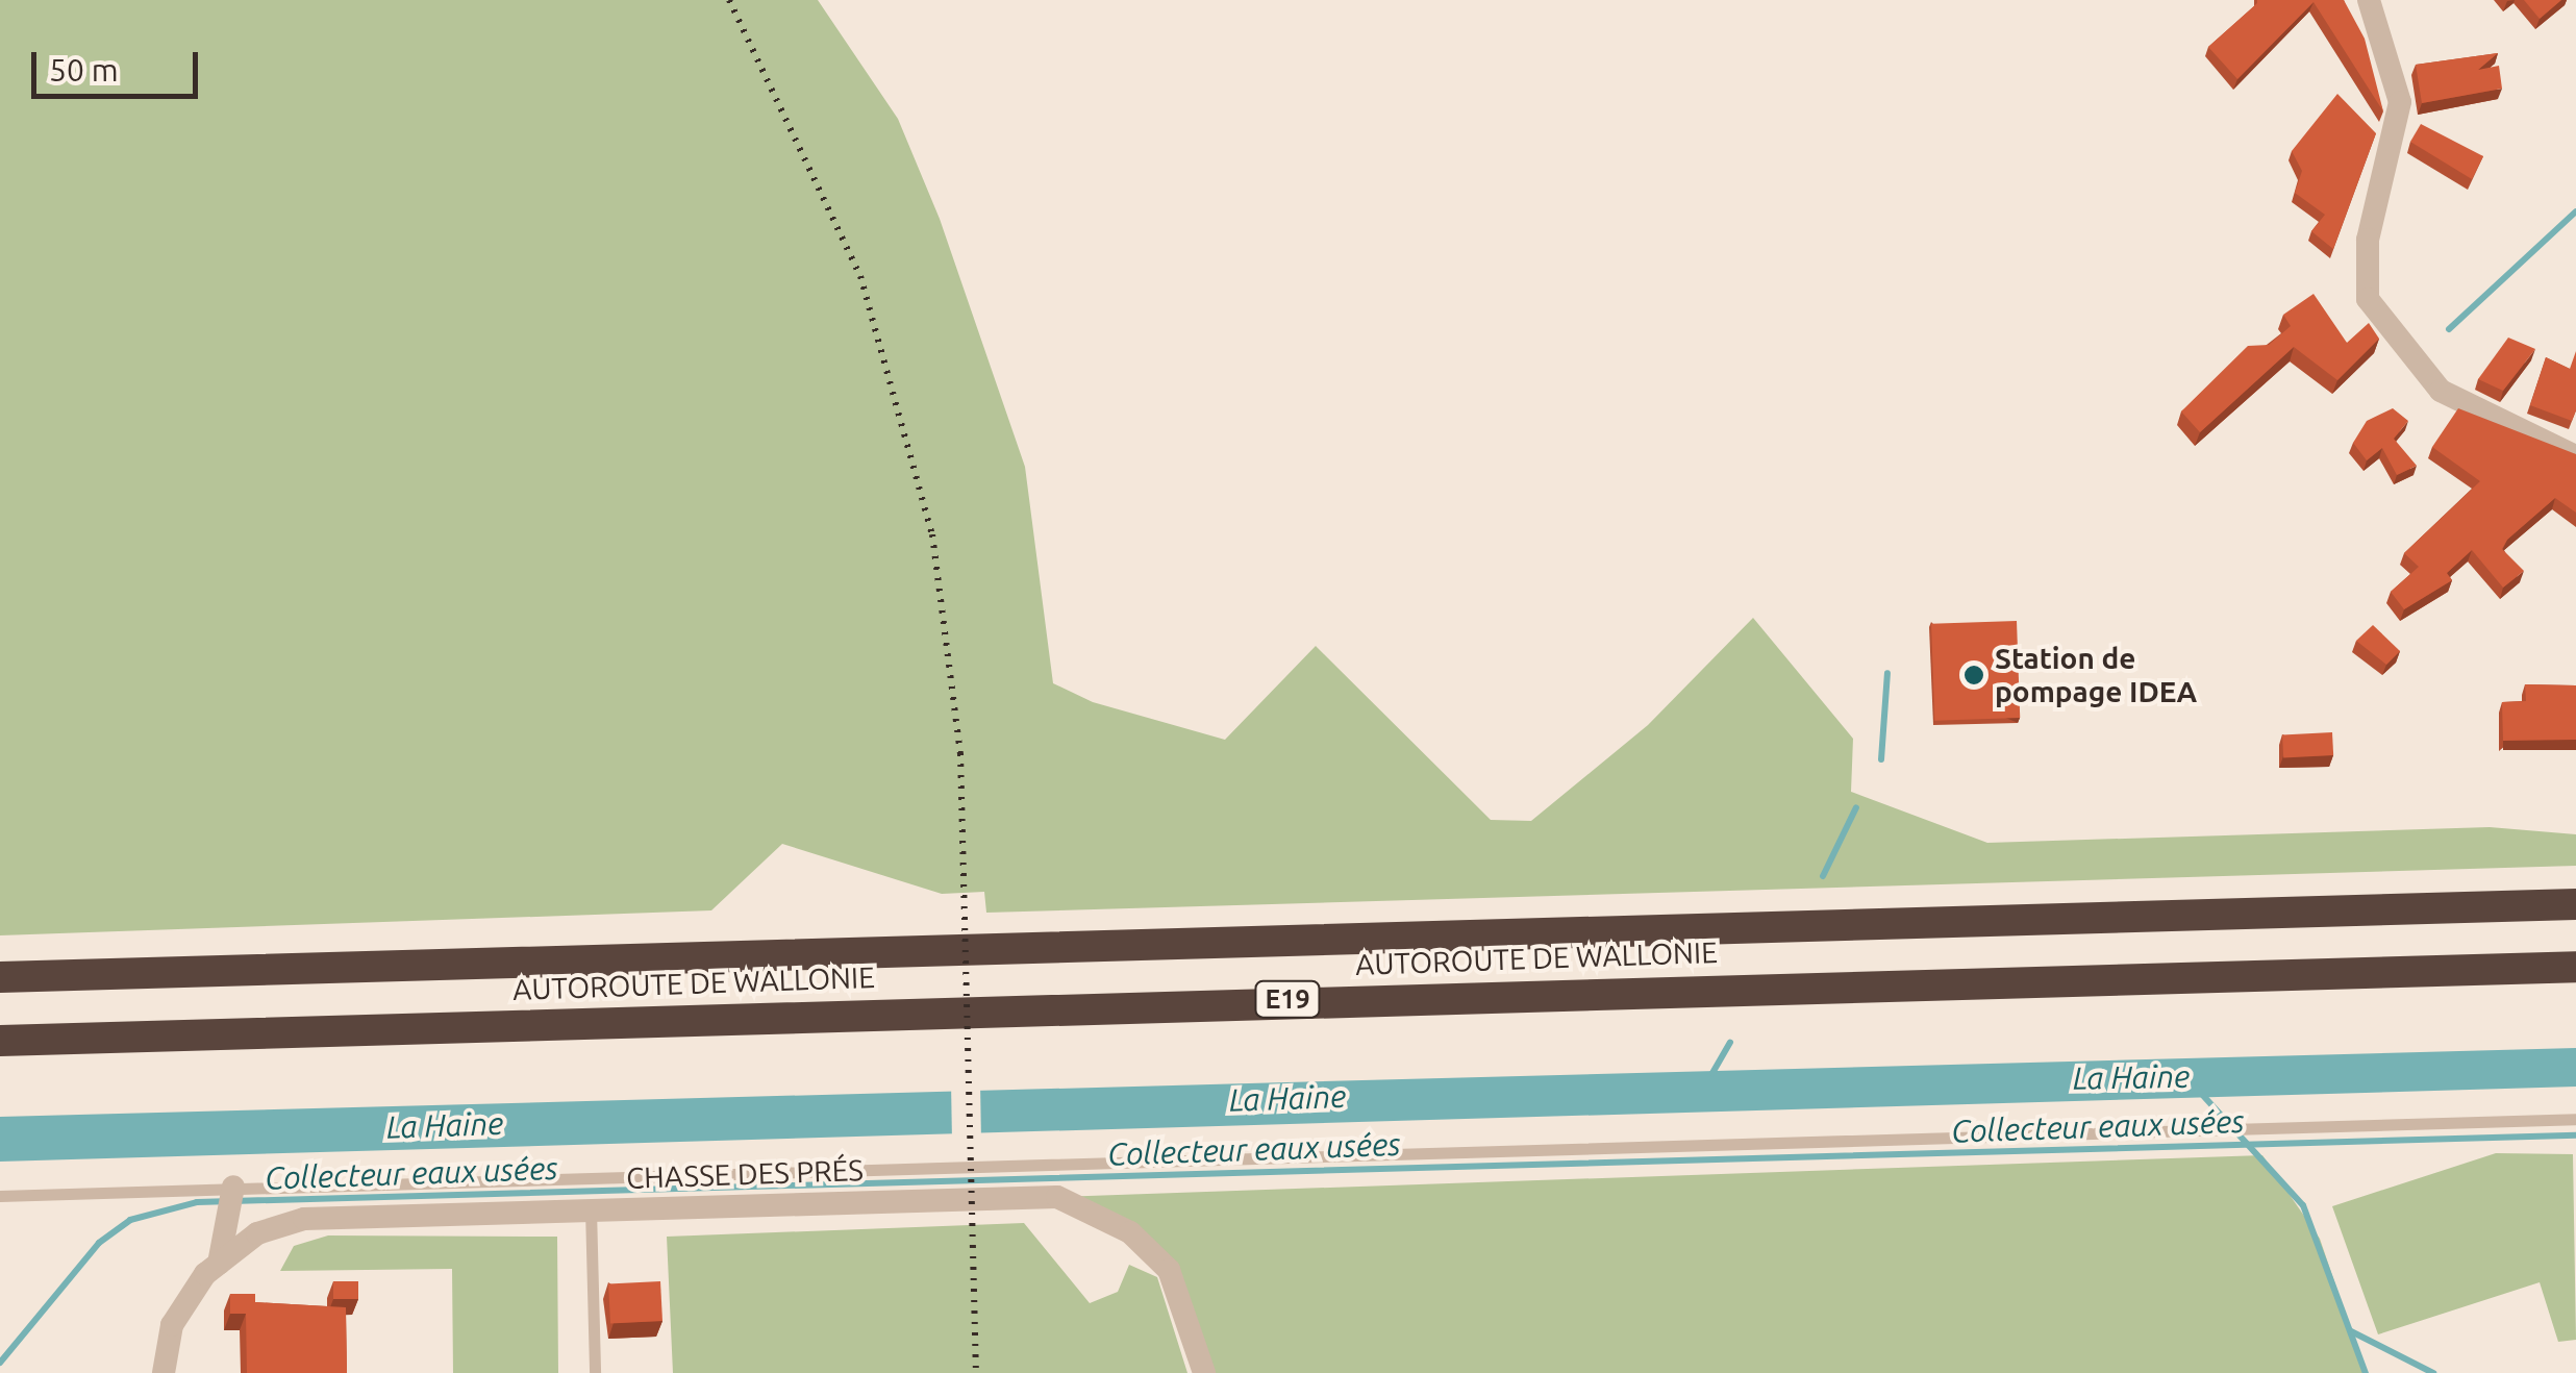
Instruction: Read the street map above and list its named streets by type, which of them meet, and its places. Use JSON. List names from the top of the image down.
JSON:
{
  "streets": {
    "highway": ["AUTOROUTE DE WALLONIE", "E19"],
    "street": ["CHASSE DES PRÉS"]
  },
  "water": ["La Haine", "Collecteur eaux usées"],
  "places": ["Station de pompage IDEA"],
  "scale_bar": "50 m"
}
